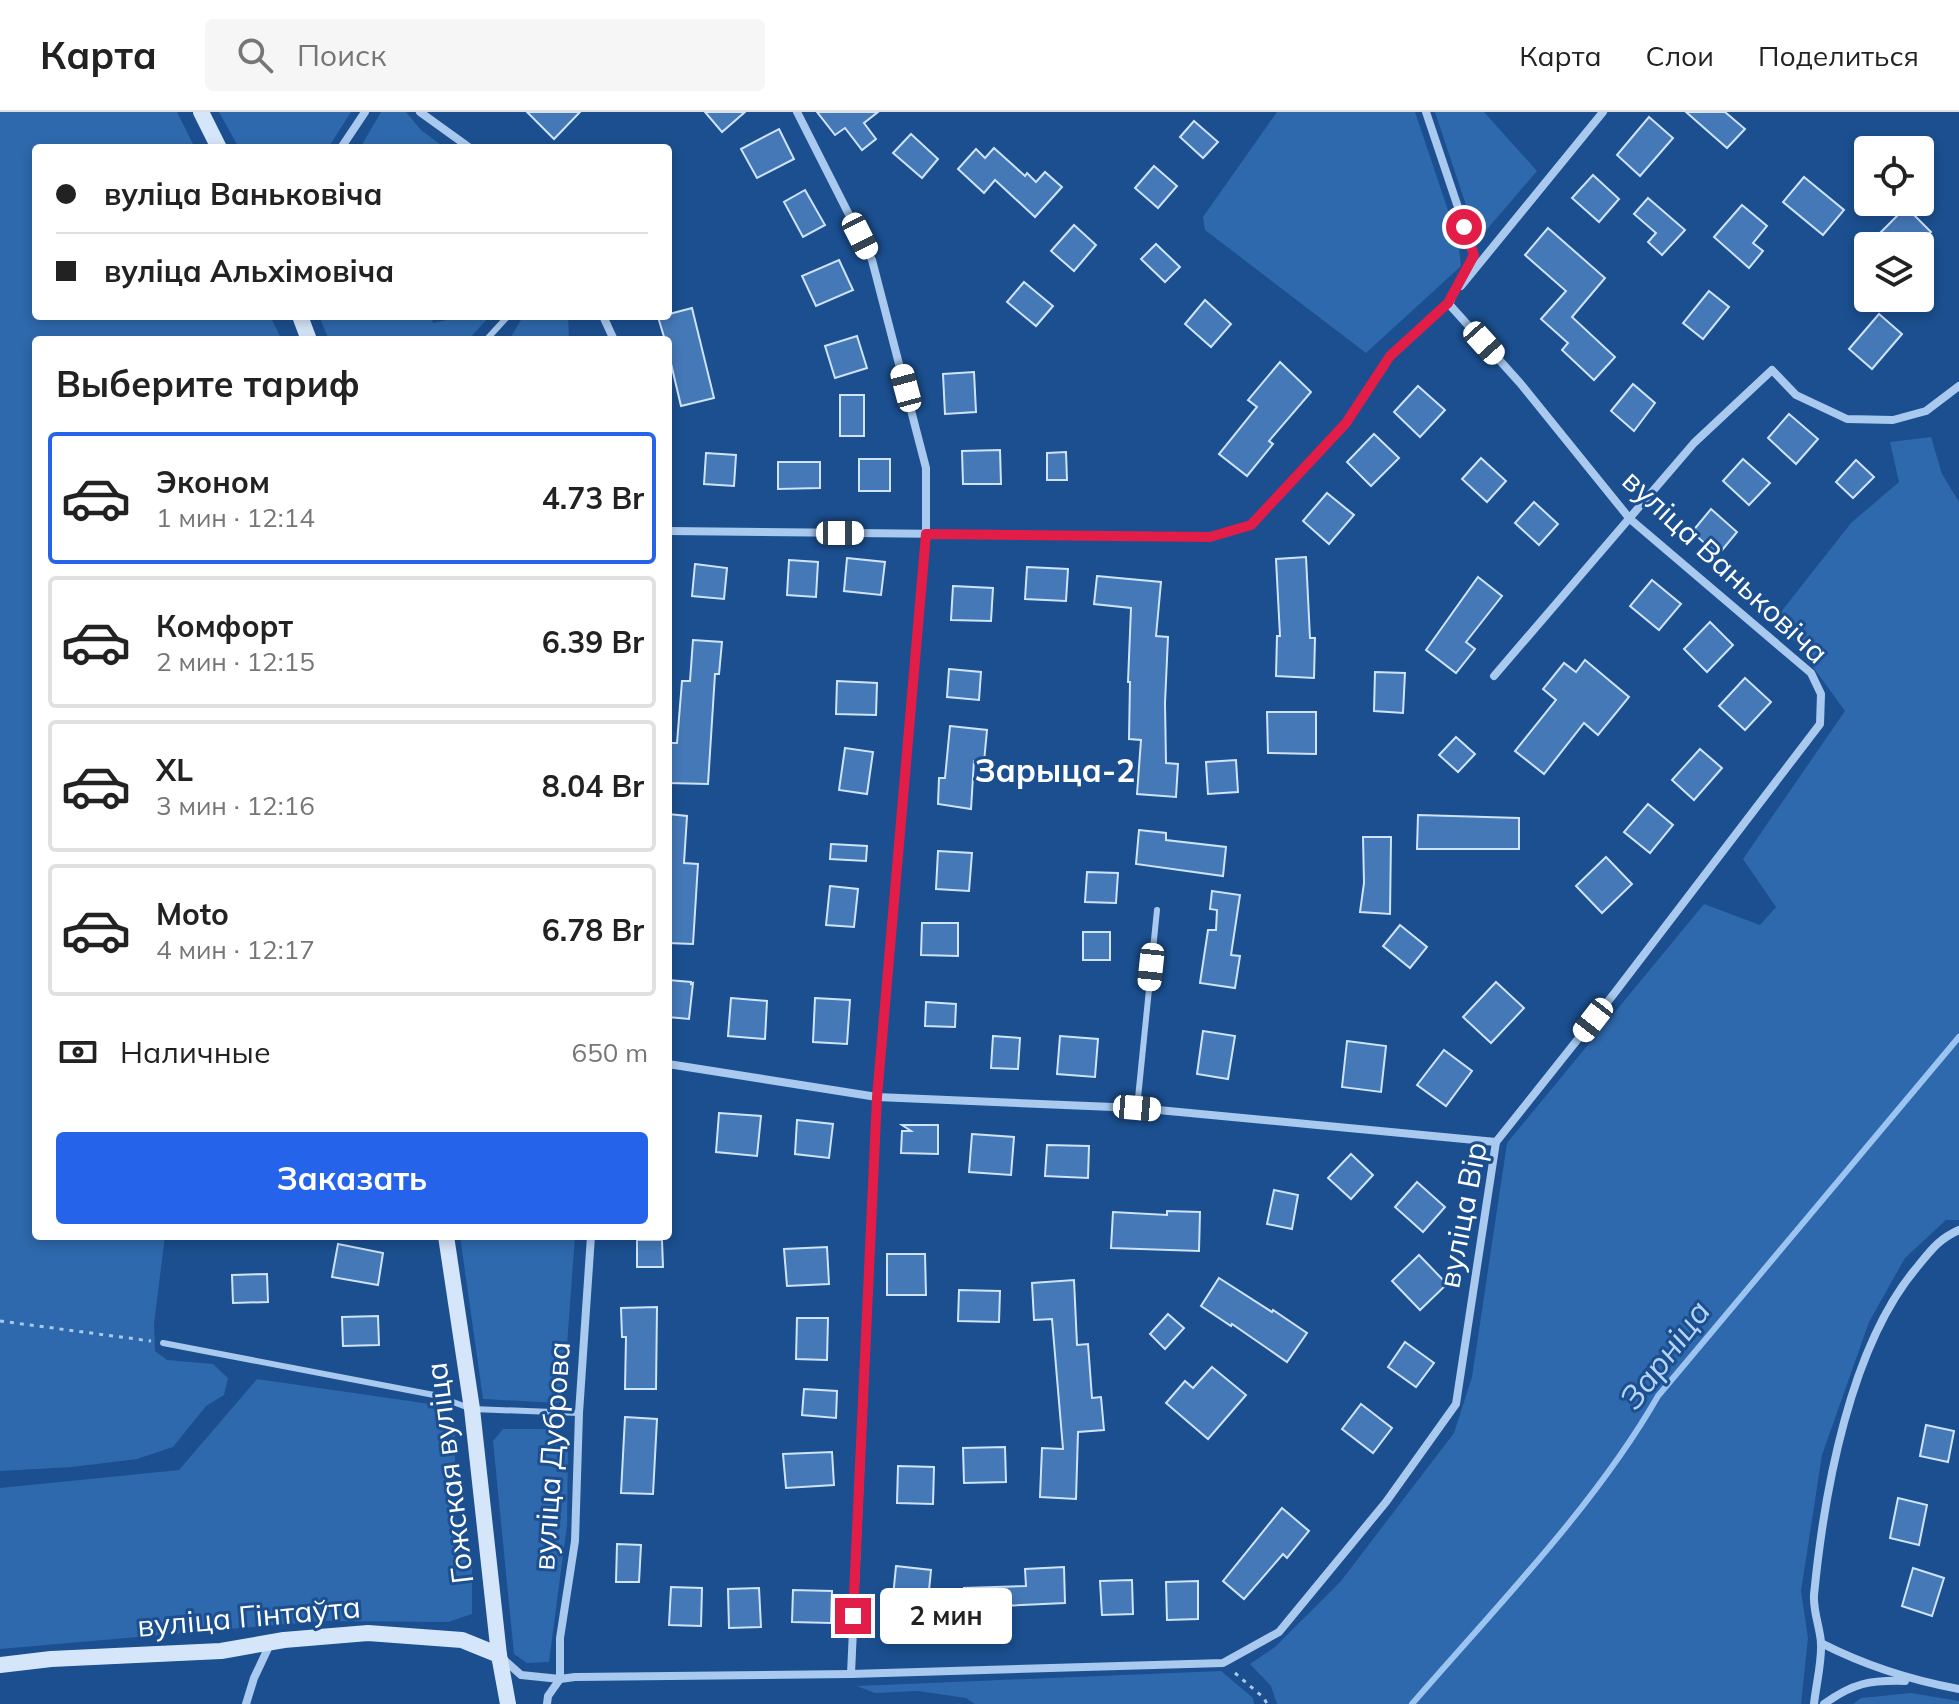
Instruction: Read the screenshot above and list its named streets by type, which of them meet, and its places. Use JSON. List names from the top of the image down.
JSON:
{
  "streets": {
    "street": [
      "вуліца Ваньковіча",
      "вуліца Вір",
      "вуліца Дуброва",
      "Гожская вуліца",
      "вуліца Гінтаўта"
    ]
  },
  "crossings": [
    ["вуліца Ваньковіча", "вуліца Вір"],
    ["Гожская вуліца", "вуліца Гінтаўта"]
  ],
  "districts": ["Зарыца-2"],
  "water": ["Зарніца"],
  "page": {
    "header": "Карта",
    "search": "Поиск",
    "nav": ["Карта", "Слои", "Поделиться"],
    "banner": ["вуліца Ваньковіча", "вуліца Альхімовіча"],
    "heading": "Выберите тариф",
    "list": [
      {
        "name": "Эконом",
        "note": "1 мин · 12:14",
        "value": "4.73 Br"
      },
      {
        "name": "Комфорт",
        "note": "2 мин · 12:15",
        "value": "6.39 Br"
      },
      {
        "name": "XL",
        "note": "3 мин · 12:16",
        "value": "8.04 Br"
      },
      {
        "name": "Moto",
        "note": "4 мин · 12:17",
        "value": "6.78 Br"
      }
    ],
    "pay": ["Наличные", "650 m"],
    "buttons": "Заказать",
    "bubble": "2 мин"
  }
}
